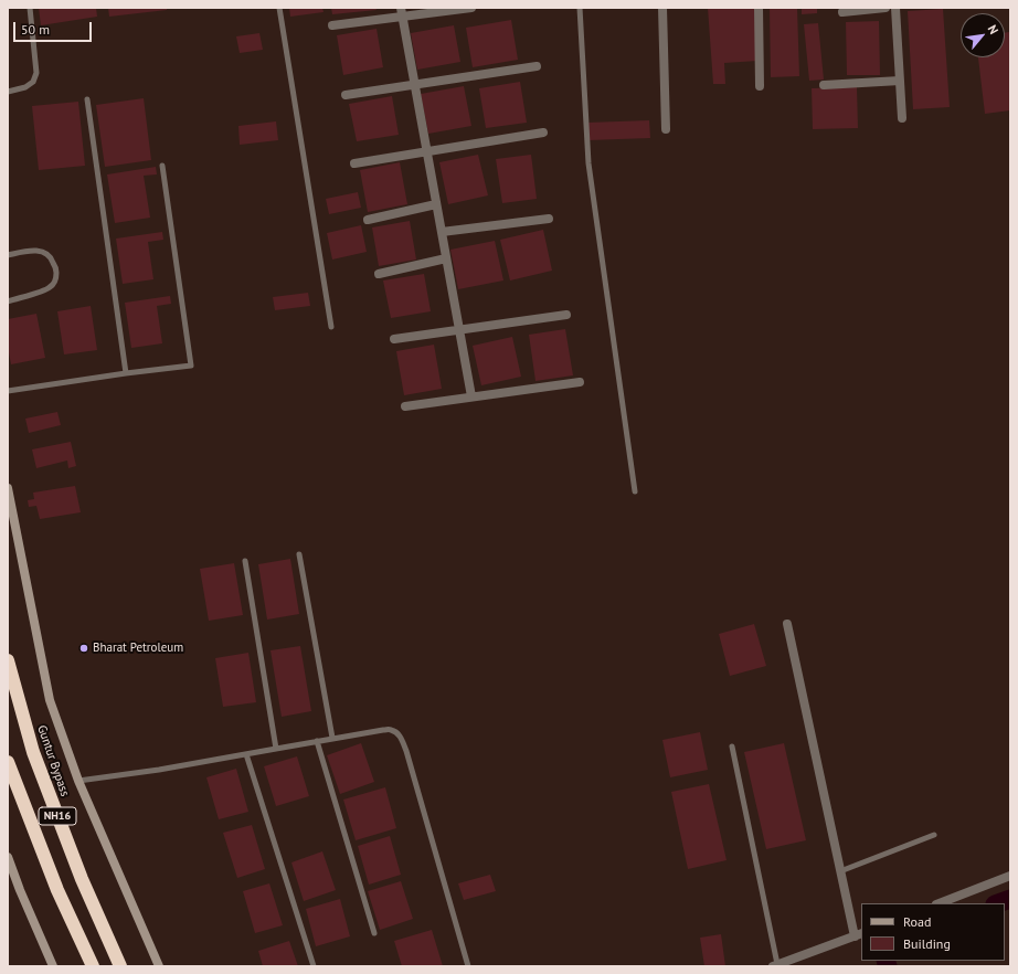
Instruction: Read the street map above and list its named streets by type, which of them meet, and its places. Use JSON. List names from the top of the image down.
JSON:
{
  "streets": {
    "highway": ["Guntur Bypass", "NH16"]
  },
  "places": ["Bharat Petroleum"],
  "legend": ["Road", "Building"],
  "scale_bar": "50 m",
  "north": "top right"
}
